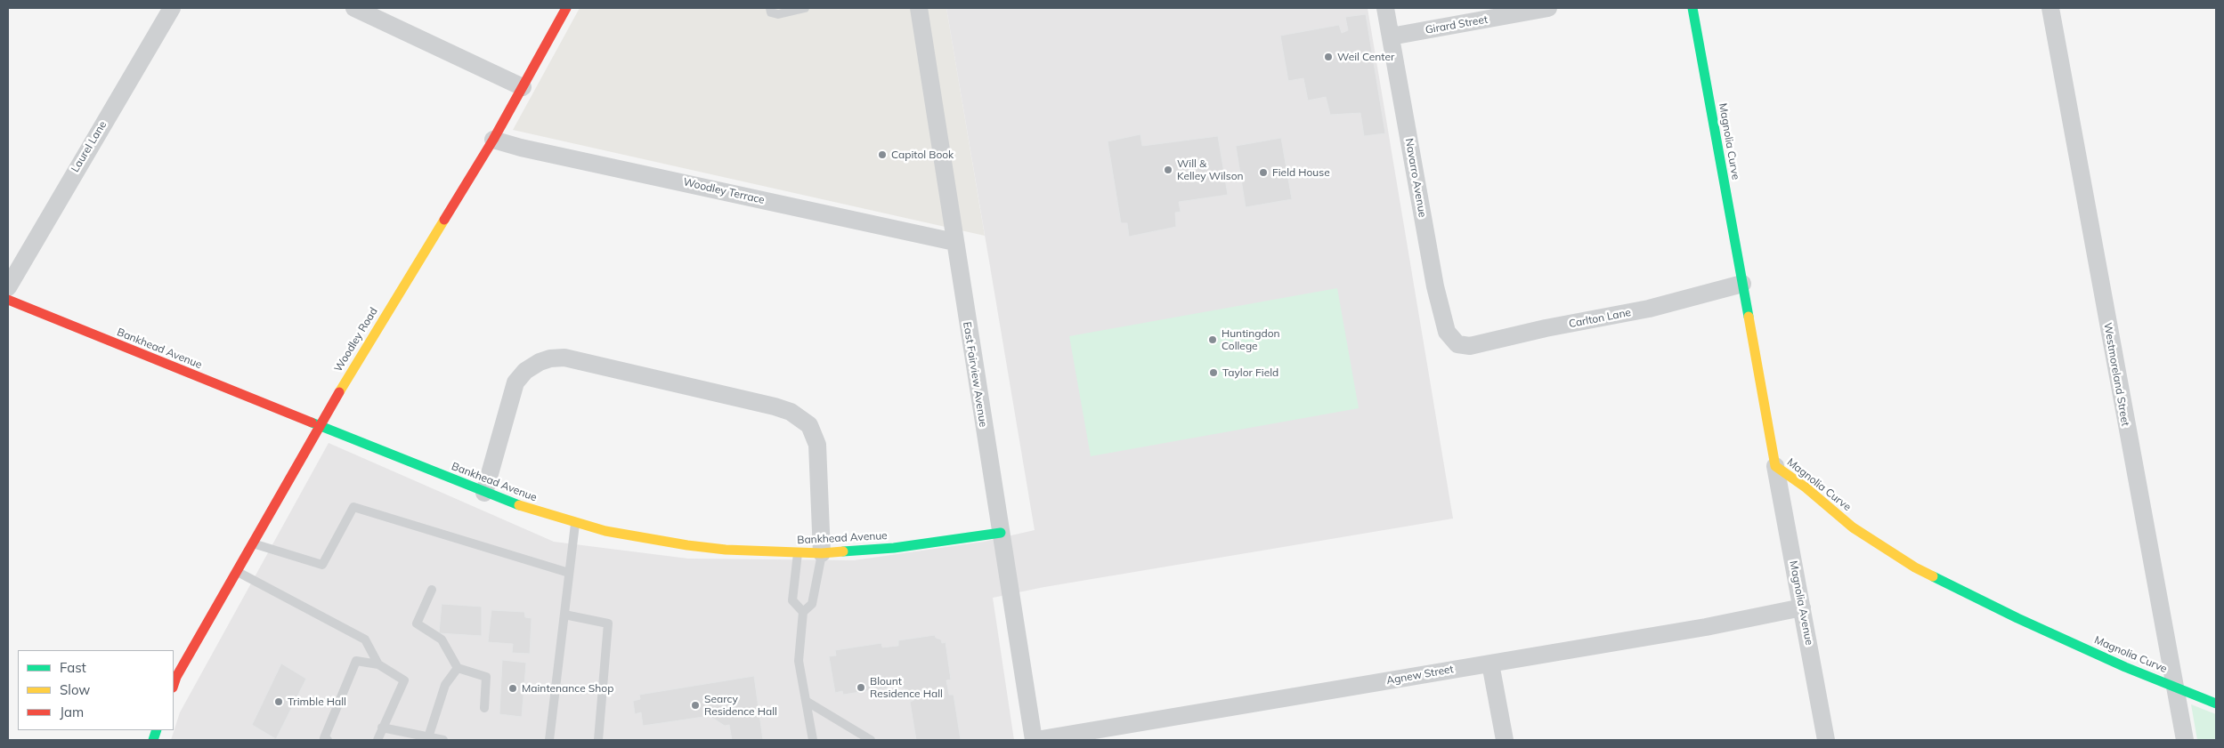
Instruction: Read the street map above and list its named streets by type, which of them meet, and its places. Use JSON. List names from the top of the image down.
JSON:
{
  "streets": {
    "street": [
      "Girard Street",
      "Magnolia Curve",
      "Laurel Lane",
      "Navarro Avenue",
      "Woodley Terrace",
      "Carlton Lane",
      "Woodley Road",
      "Bankhead Avenue",
      "East Fairview Avenue",
      "Westmoreland Street",
      "Magnolia Avenue",
      "Agnew Street"
    ]
  },
  "crossings": [
    ["Girard Street", "Navarro Avenue"],
    ["Magnolia Curve", "Carlton Lane"],
    ["Magnolia Curve", "Westmoreland Street"],
    ["Magnolia Curve", "Magnolia Avenue"],
    ["Navarro Avenue", "Carlton Lane"],
    ["Woodley Terrace", "Woodley Road"],
    ["Woodley Terrace", "East Fairview Avenue"],
    ["Woodley Road", "Bankhead Avenue"],
    ["Bankhead Avenue", "East Fairview Avenue"],
    ["East Fairview Avenue", "Agnew Street"],
    ["Magnolia Avenue", "Agnew Street"]
  ],
  "places": [
    "Weil Center",
    "Capitol Book",
    "Will & Kelley Wilson",
    "Field House",
    "Huntingdon College",
    "Taylor Field",
    "Blount Residence Hall",
    "Maintenance Shop",
    "Trimble Hall",
    "Searcy Residence Hall"
  ],
  "legend": ["Fast", "Slow", "Jam"]
}
